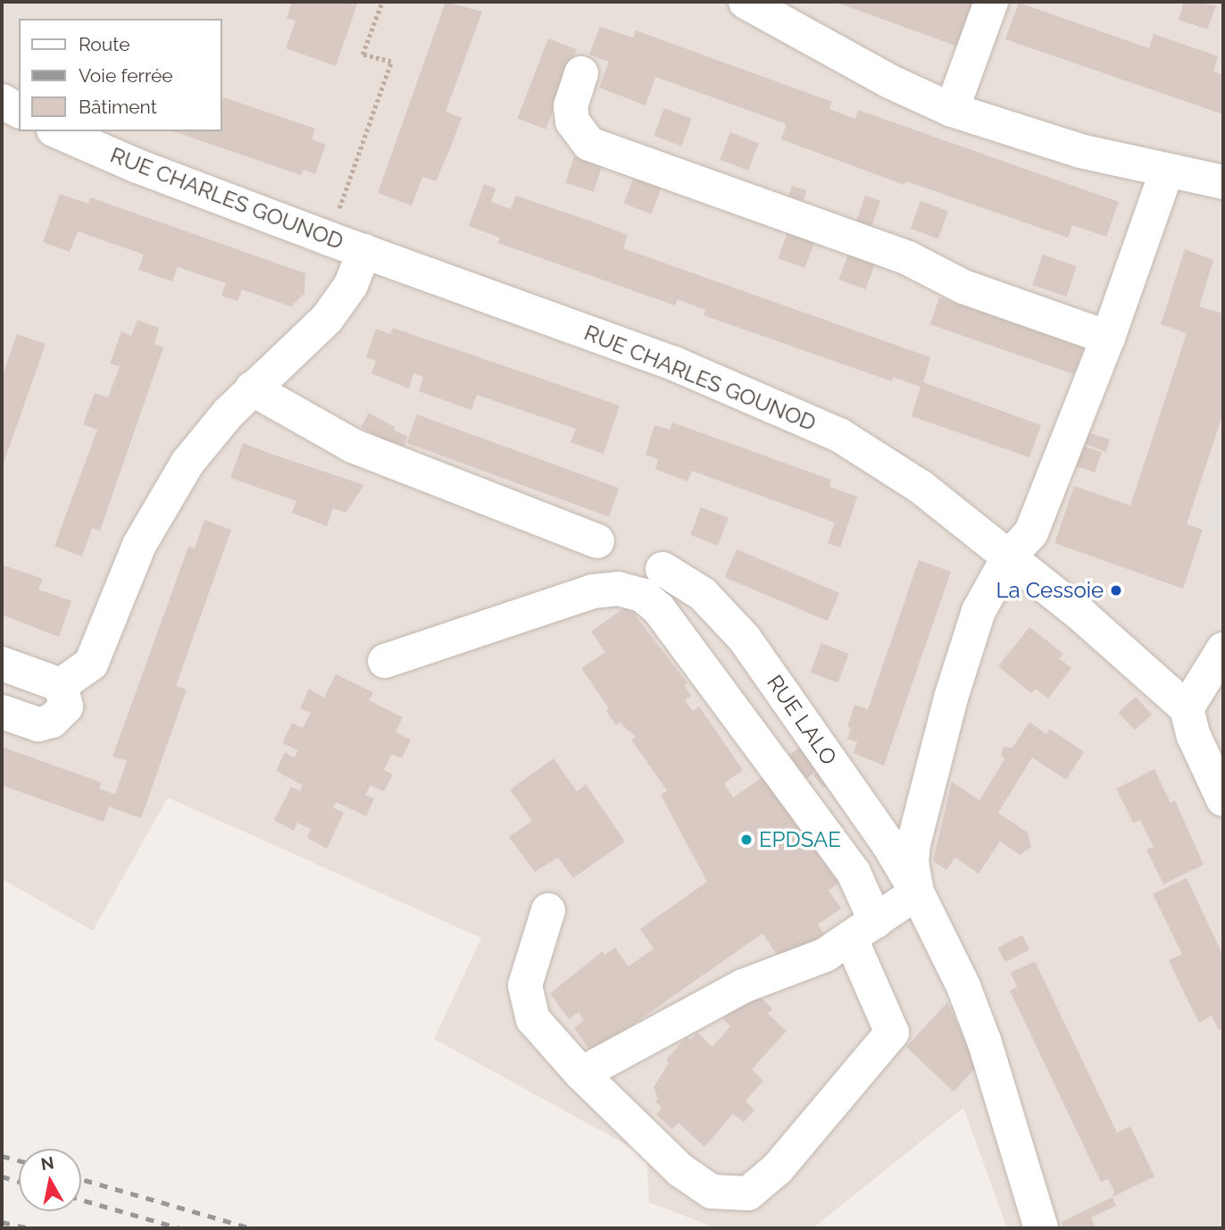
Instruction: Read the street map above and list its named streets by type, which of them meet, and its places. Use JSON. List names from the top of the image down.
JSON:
{
  "streets": {
    "street": ["RUE CHARLES GOUNOD", "RUE LALO"]
  },
  "crossings": [
    ["RUE CHARLES GOUNOD", "RUE LALO"]
  ],
  "places": ["La Cessoie", "EPDSAE"],
  "legend": ["Route", "Voie ferrée", "Bâtiment"],
  "north": "top"
}
